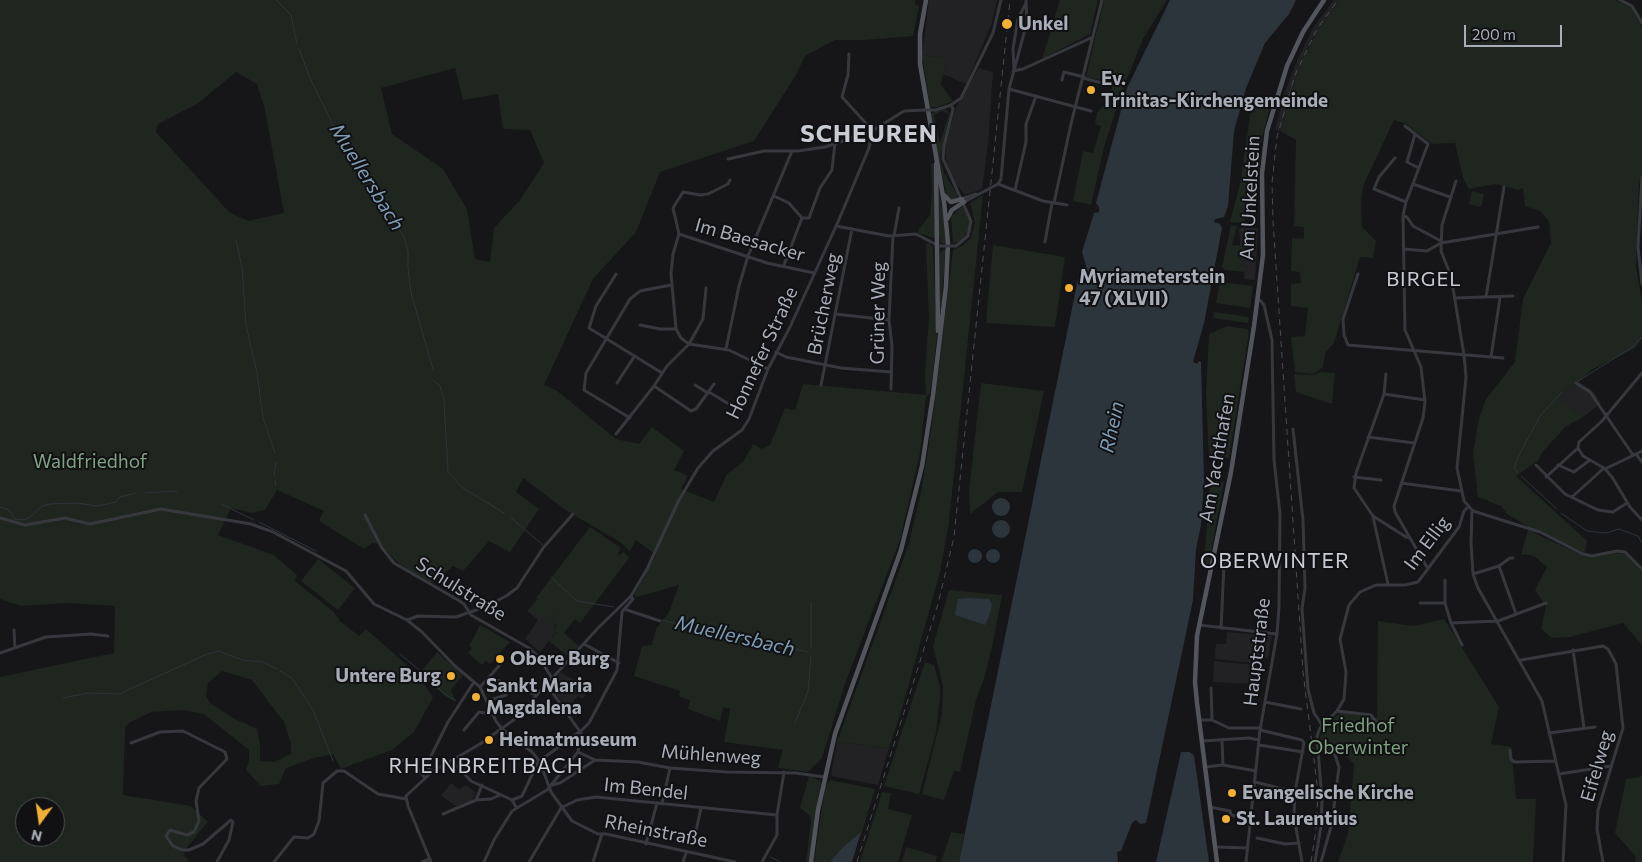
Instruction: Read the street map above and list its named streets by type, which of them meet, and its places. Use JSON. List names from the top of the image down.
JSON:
{
  "streets": {
    "main road": ["Am Unkelstein", "Am Yachthafen"],
    "street": [
      "Im Baesacker",
      "Brücherweg",
      "Grüner Weg",
      "Honnefer Straße",
      "Im Ellig",
      "Schulstraße",
      "Hauptstraße",
      "Mühlenweg",
      "Eifelweg",
      "Im Bendel",
      "Rheinstraße"
    ]
  },
  "crossings": [
    ["Am Unkelstein", "Am Yachthafen"],
    ["Am Unkelstein", "Hauptstraße"],
    ["Im Baesacker", "Honnefer Straße"],
    ["Am Yachthafen", "Hauptstraße"],
    ["Im Bendel", "Rheinstraße"]
  ],
  "districts": [
    "SCHEUREN",
    "BIRGEL",
    "OBERWINTER",
    "RHEINBREITBACH"
  ],
  "water": ["Muellersbach", "Rhein"],
  "parks": ["Waldfriedhof", "Friedhof Oberwinter"],
  "places": [
    "Unkel",
    "Ev. Trinitas-Kirchengemeinde",
    "Myriameterstein 47 (XLVII)",
    "Obere Burg",
    "Untere Burg",
    "Sankt Maria Magdalena",
    "Heimatmuseum",
    "Evangelische Kirche",
    "St. Laurentius"
  ],
  "scale_bar": "200 m",
  "north": "bottom"
}
